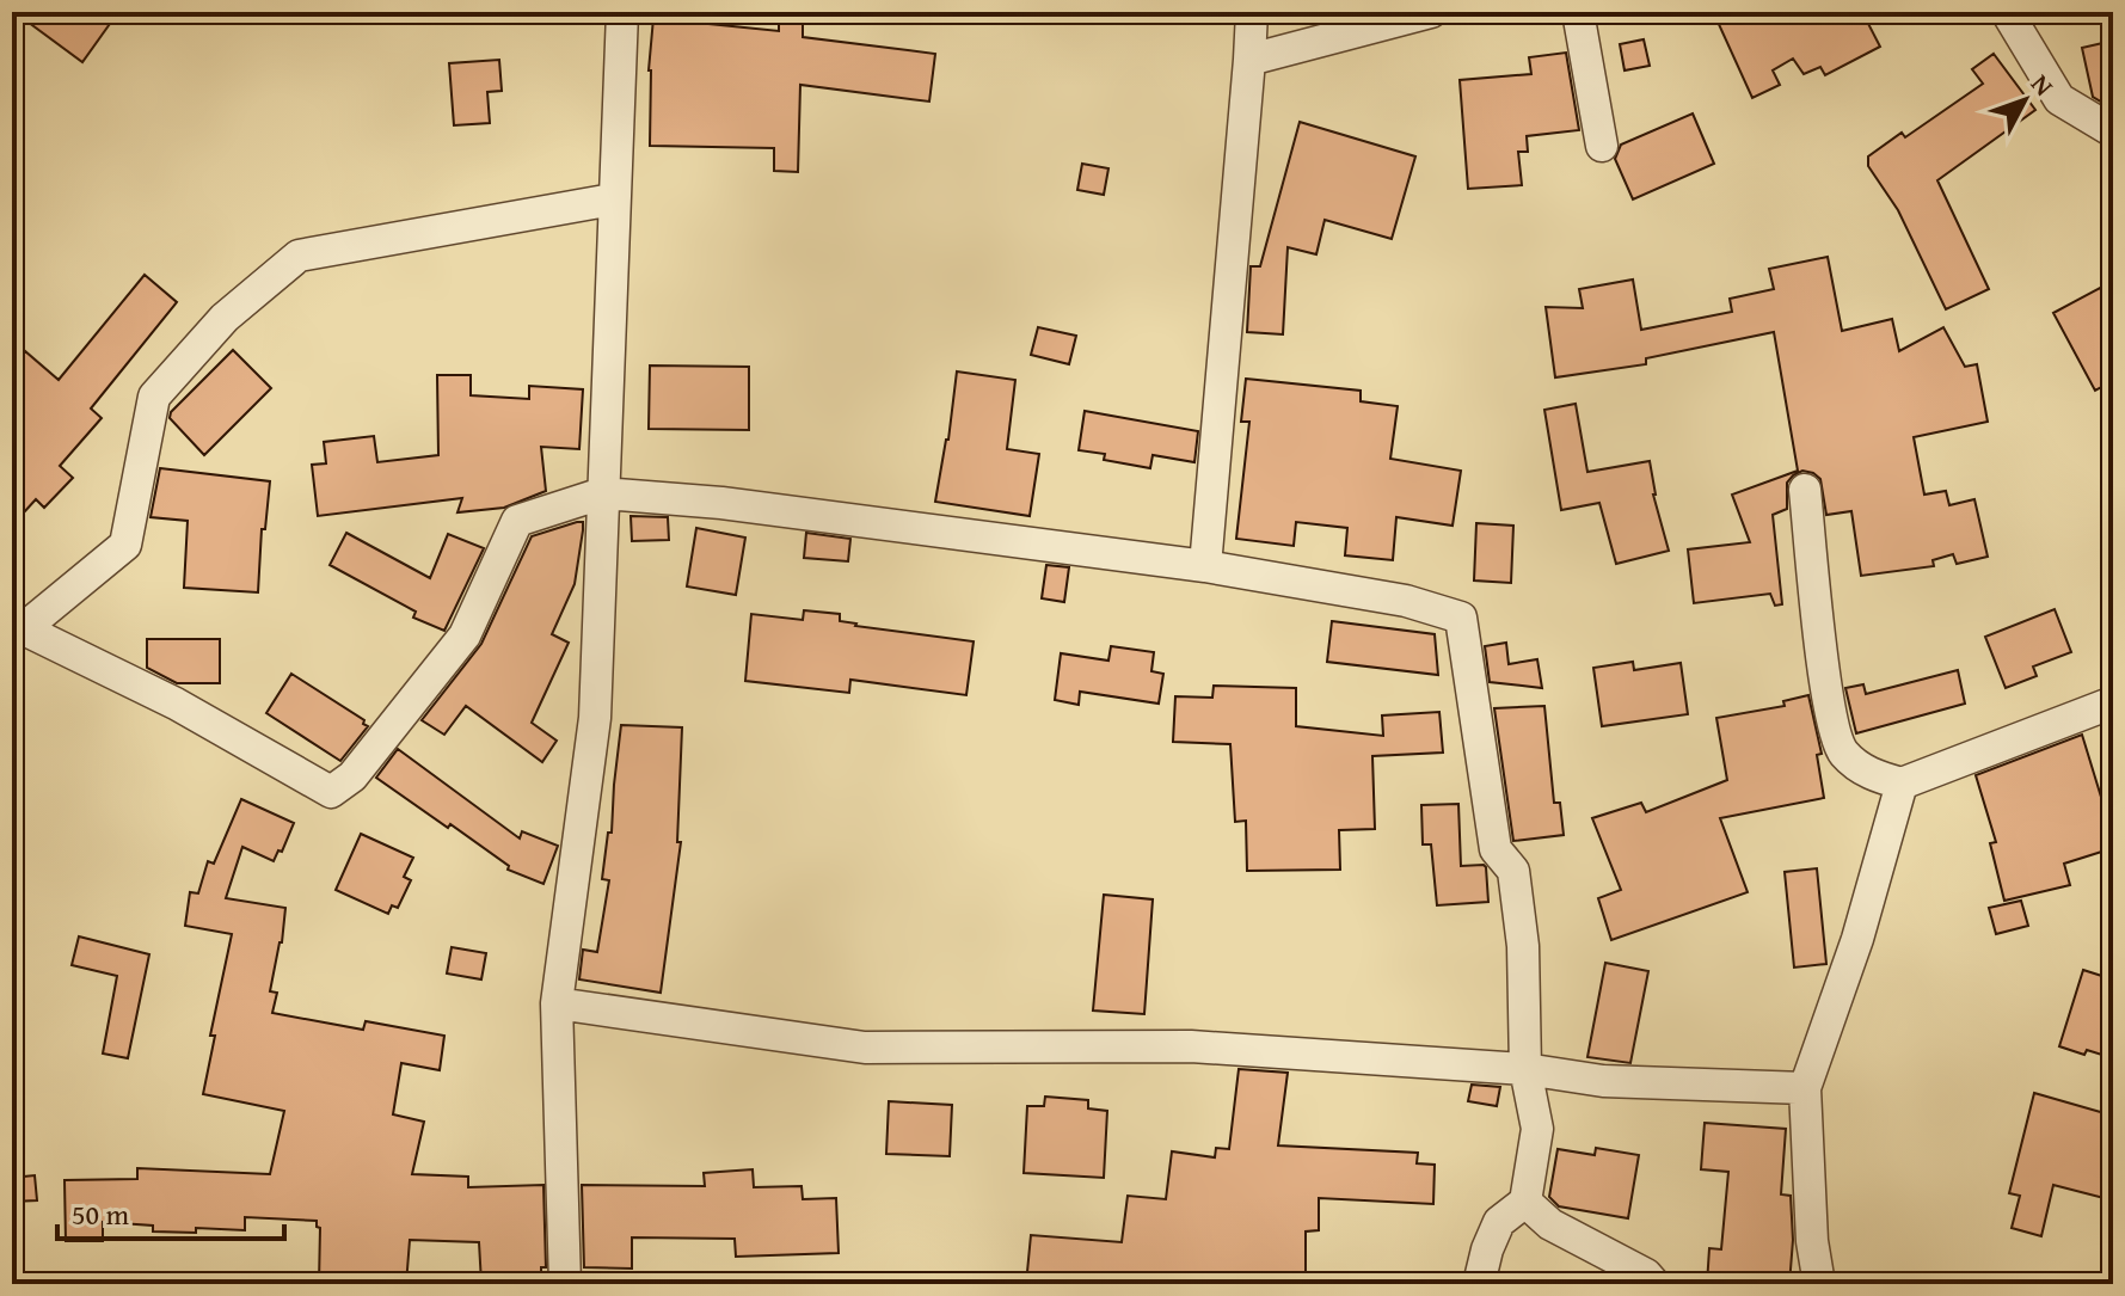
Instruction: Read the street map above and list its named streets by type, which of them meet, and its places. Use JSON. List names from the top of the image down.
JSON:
{
  "scale_bar": "50 m",
  "north": "top right"
}
